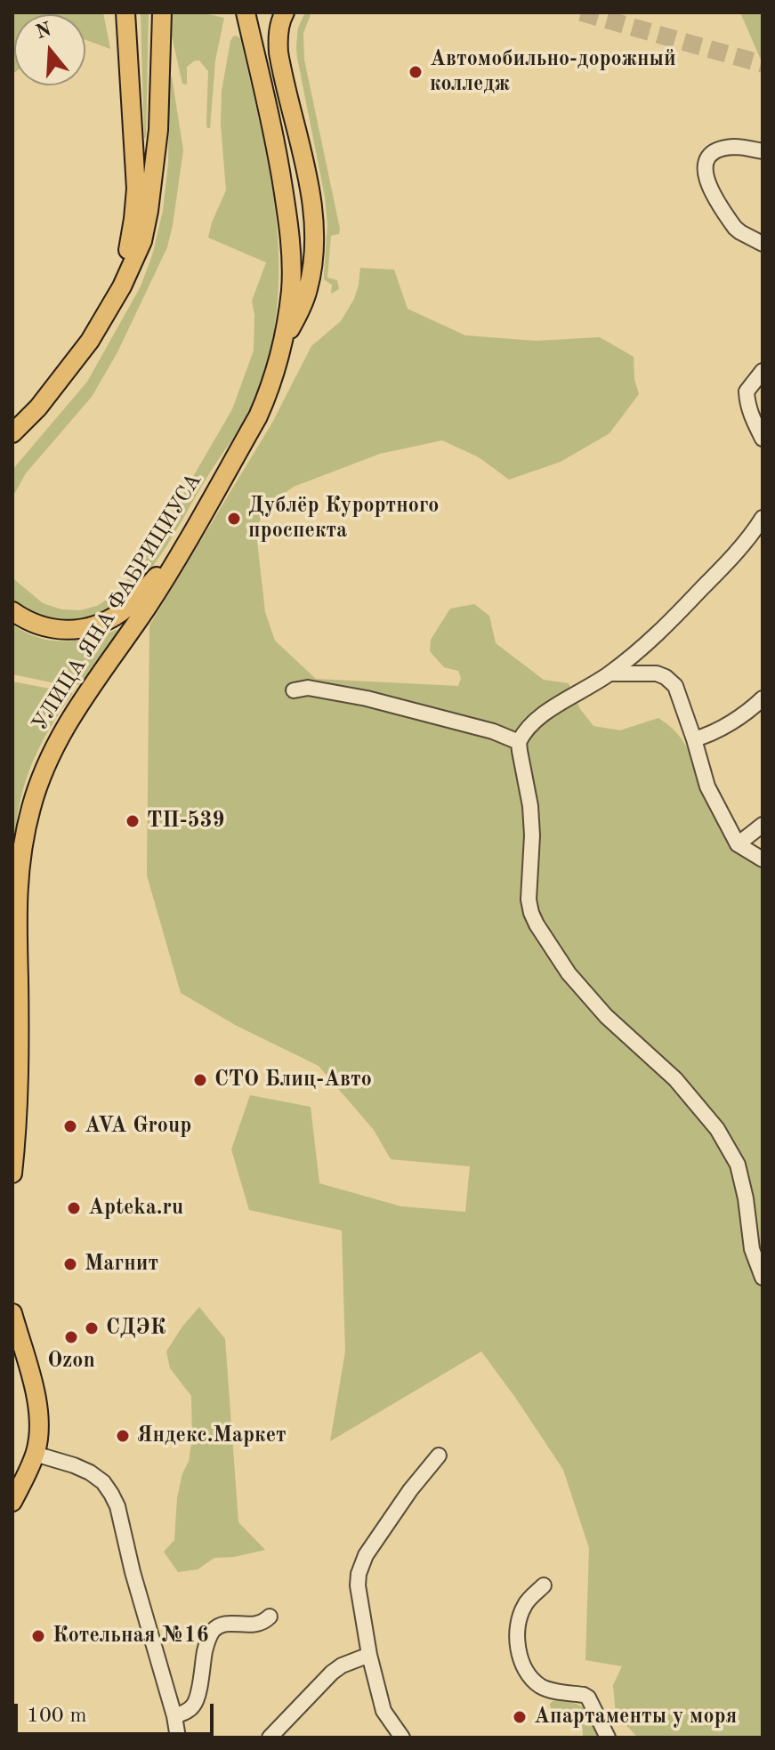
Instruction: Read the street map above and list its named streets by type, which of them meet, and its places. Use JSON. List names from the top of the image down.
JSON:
{
  "streets": {
    "main road": ["УЛИЦА ЯНА ФАБРИЦИУСА"]
  },
  "places": [
    "Автомобильно-дорожный колледж",
    "Дублёр Курортного проспекта",
    "ТП-539",
    "СТО Блиц-Авто",
    "AVA Group",
    "Apteka.ru",
    "Магнит",
    "СДЭК",
    "Ozon",
    "Яндекс.Маркет",
    "Котельная №16",
    "Апартаменты у моря"
  ],
  "scale_bar": "100 m",
  "north": "top"
}
